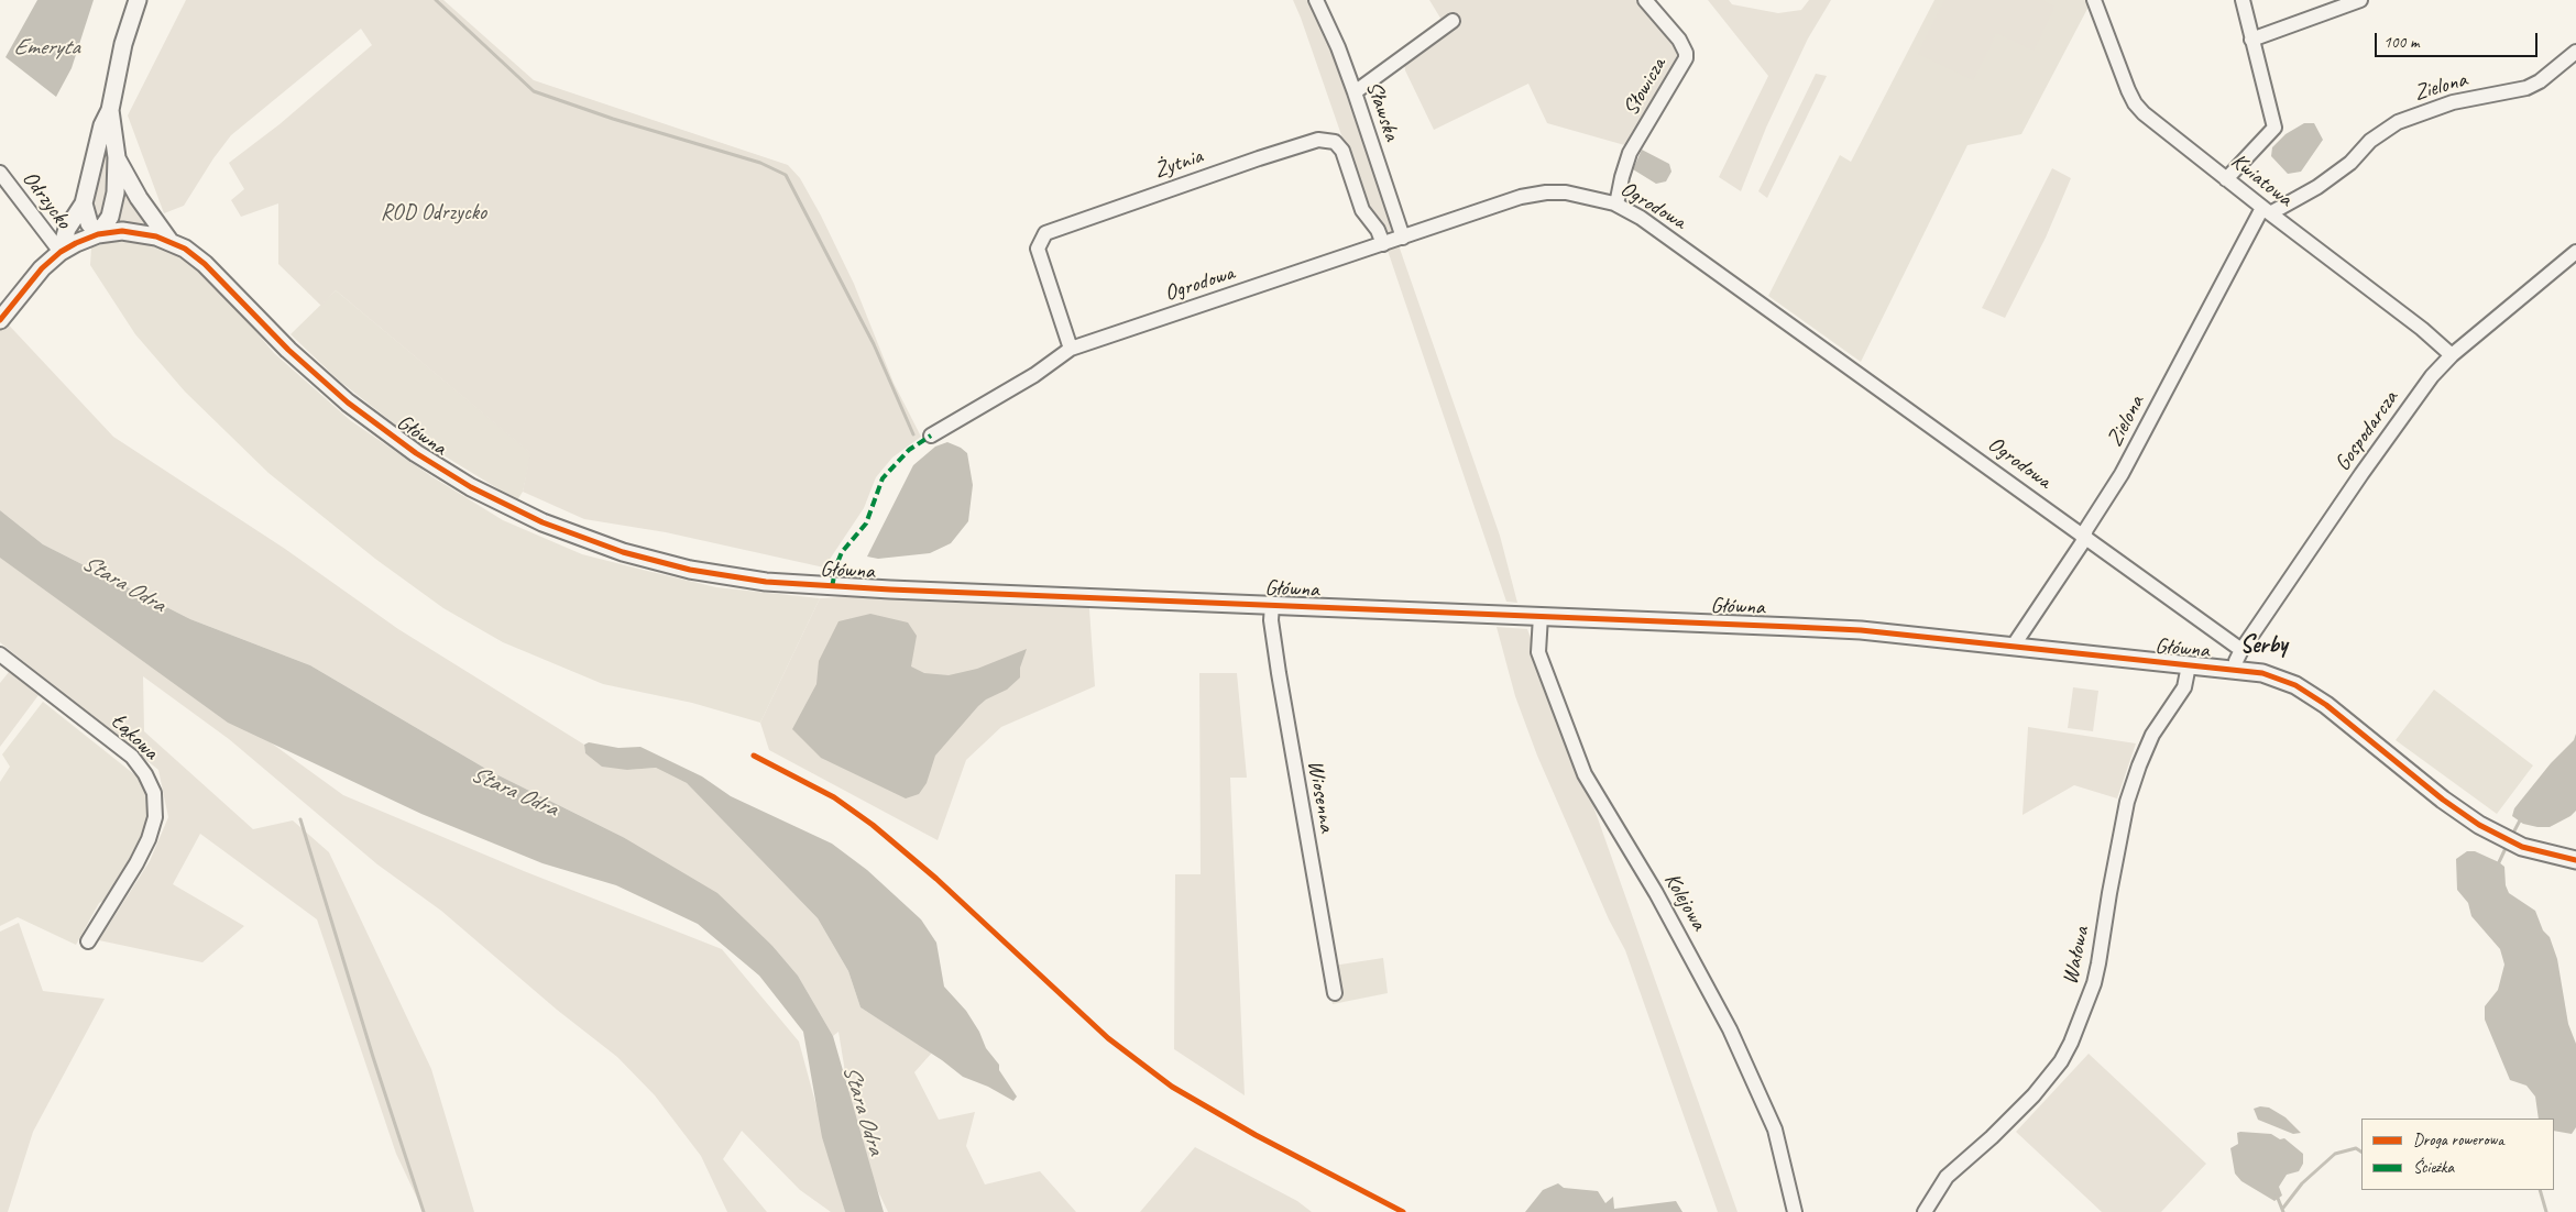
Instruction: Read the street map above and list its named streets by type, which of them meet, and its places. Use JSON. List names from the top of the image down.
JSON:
{
  "streets": {
    "main road": ["Główna"],
    "street": [
      "Słowicza",
      "Zielona",
      "Sławska",
      "Żytnia",
      "Kwiatowa",
      "Odrzycko",
      "Ogrodowa",
      "Gospodarcza",
      "Łąkowa",
      "Wiosenna",
      "Kolejowa",
      "Wałowa"
    ]
  },
  "crossings": [
    ["Słowicza", "Ogrodowa"],
    ["Zielona", "Kwiatowa"],
    ["Zielona", "Ogrodowa"],
    ["Zielona", "Główna"],
    ["Sławska", "Ogrodowa"],
    ["Żytnia", "Ogrodowa"],
    ["Kwiatowa", "Gospodarcza"],
    ["Odrzycko", "Główna"],
    ["Ogrodowa", "Gospodarcza"],
    ["Gospodarcza", "Główna"],
    ["Główna", "Wiosenna"],
    ["Główna", "Kolejowa"],
    ["Główna", "Wałowa"]
  ],
  "districts": ["Serby"],
  "water": ["Emeryta", "Stara Odra"],
  "parks": ["ROD Odrzycko"],
  "legend": ["Droga rowerowa", "Ścieżka"],
  "scale_bar": "100 m"
}
